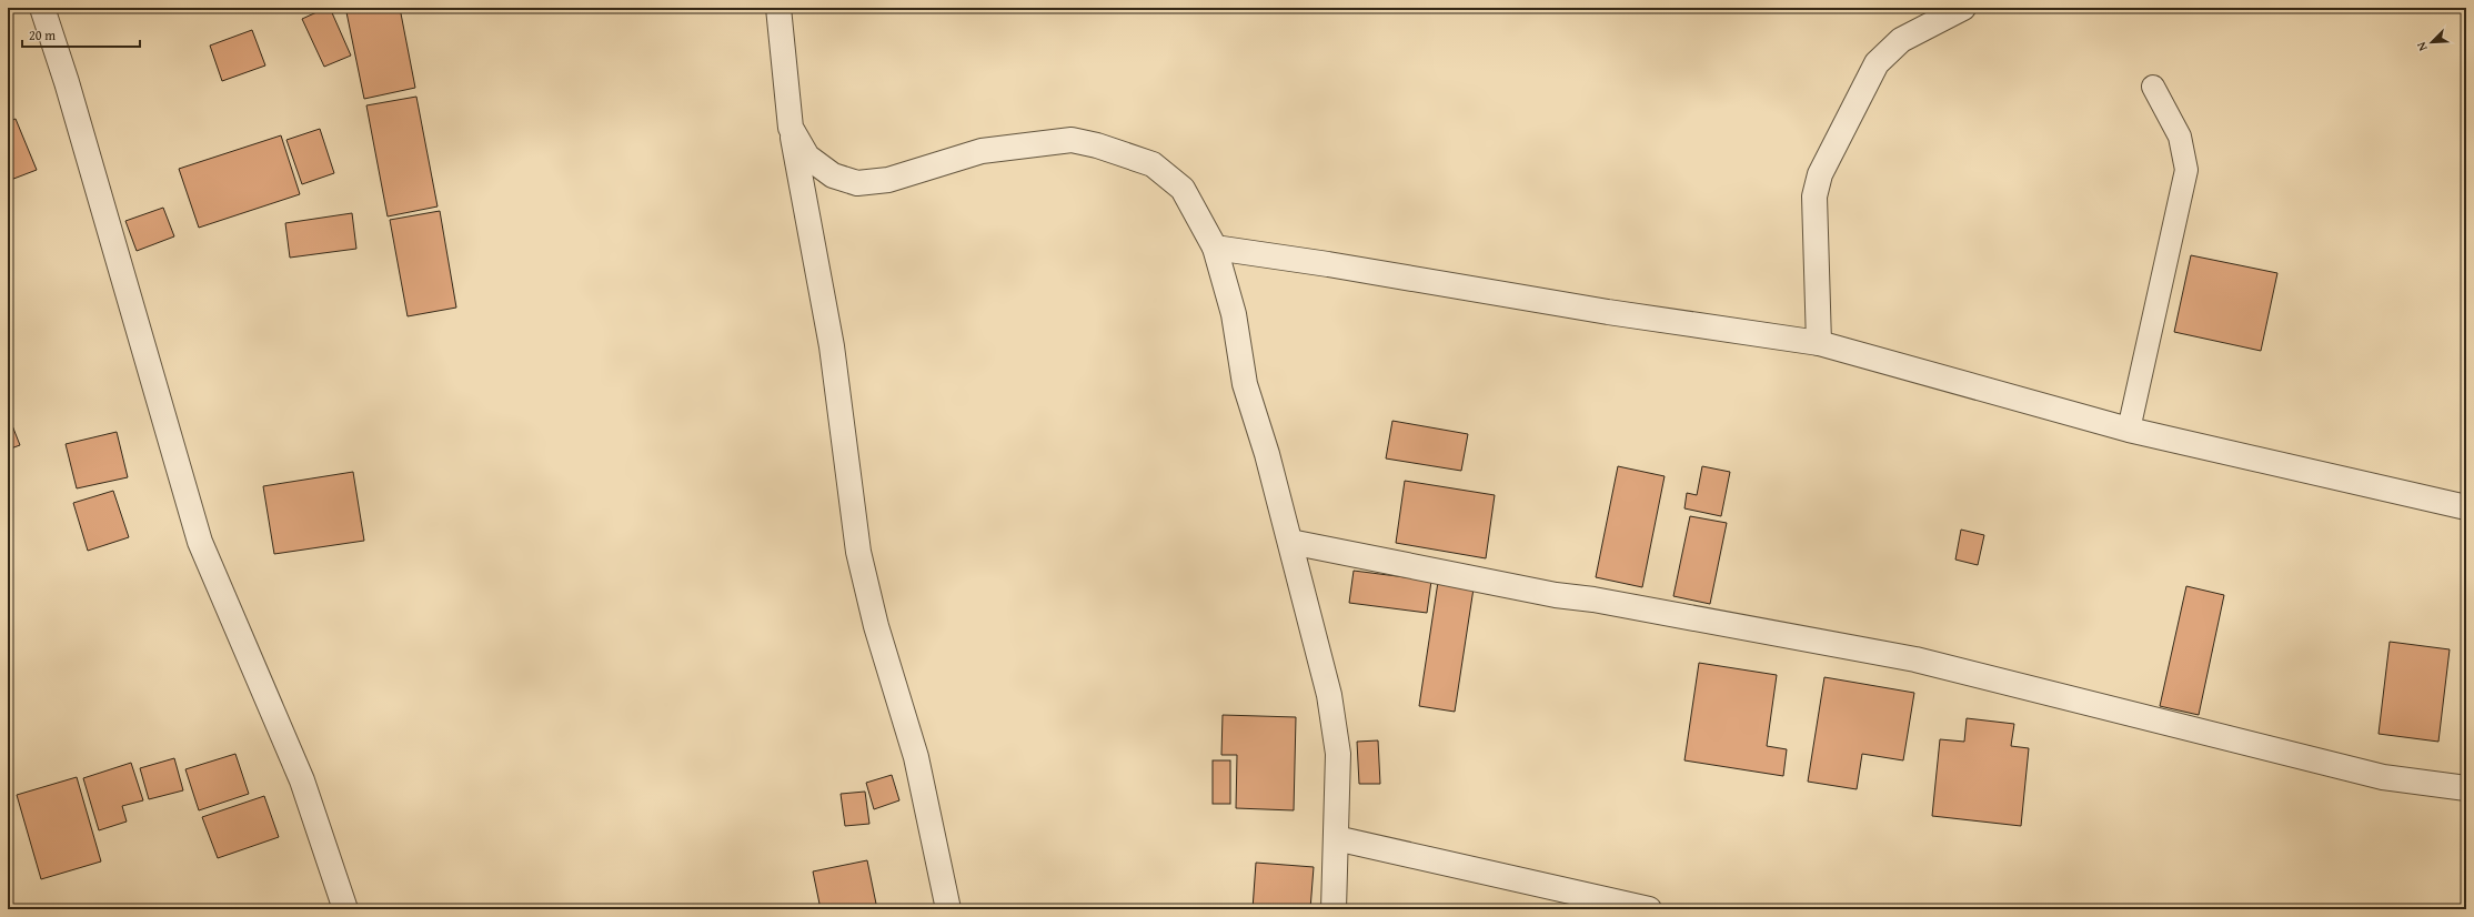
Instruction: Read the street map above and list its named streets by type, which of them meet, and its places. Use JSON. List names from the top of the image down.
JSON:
{
  "scale_bar": "20 m",
  "north": "bottom left"
}
